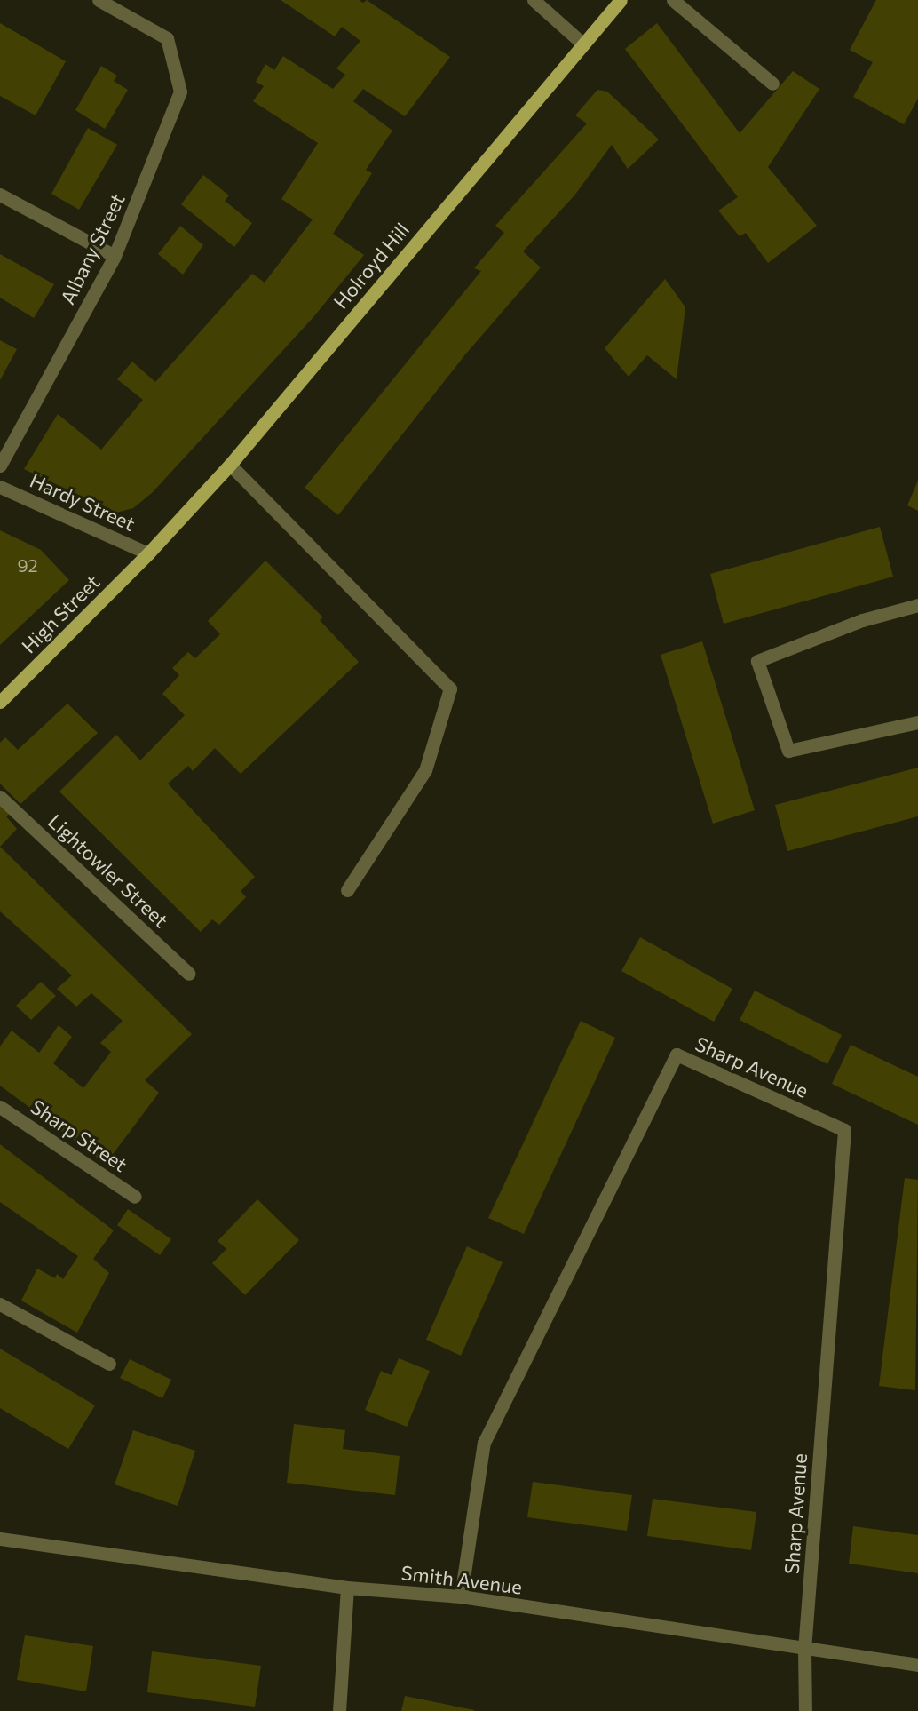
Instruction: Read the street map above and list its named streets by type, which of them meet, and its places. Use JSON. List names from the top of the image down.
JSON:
{
  "streets": {
    "main road": ["Holroyd Hill", "High Street"],
    "street": [
      "Albany Street",
      "Hardy Street",
      "Lightowler Street",
      "Sharp Avenue",
      "Sharp Street",
      "Smith Avenue"
    ]
  },
  "crossings": [
    ["Holroyd Hill", "Hardy Street"],
    ["Holroyd Hill", "High Street"],
    ["Hardy Street", "High Street"],
    ["Sharp Avenue", "Smith Avenue"]
  ],
  "house_numbers": ["92"]
}
